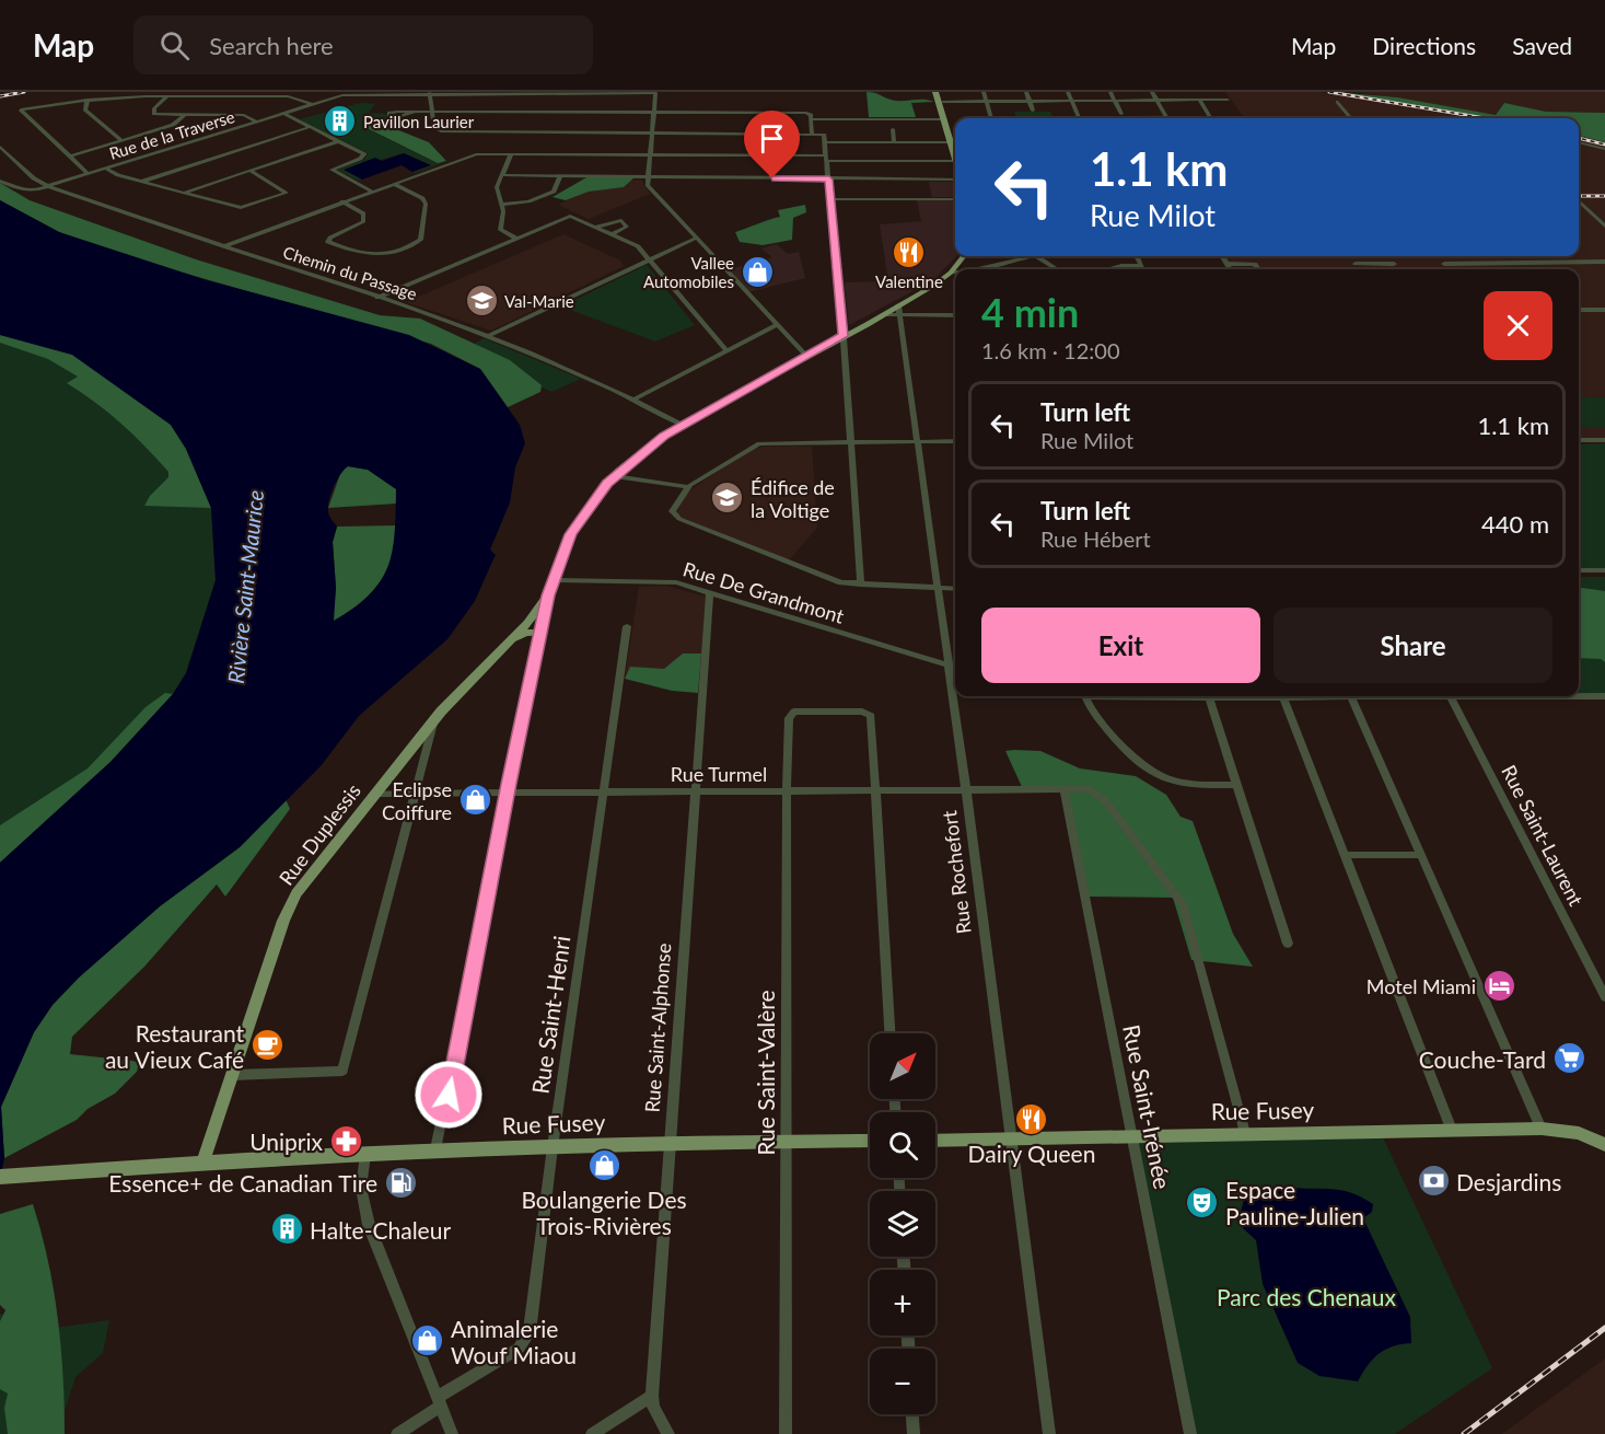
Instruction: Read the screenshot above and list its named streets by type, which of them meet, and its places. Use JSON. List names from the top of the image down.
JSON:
{
  "streets": {
    "main road": ["Rue Duplessis", "Rue Fusey"],
    "street": [
      "Rue de la Traverse",
      "Chemin du Passage",
      "Rue De Grandmont",
      "Rue Turmel",
      "Rue Saint-Laurent",
      "Rue Rochefort",
      "Rue Saint-Henri",
      "Rue Saint-Alphonse",
      "Rue Saint-Valère",
      "Rue Saint-Irénée"
    ]
  },
  "crossings": [
    ["Rue de la Traverse", "Chemin du Passage"],
    ["Rue De Grandmont", "Rue Rochefort"],
    ["Rue De Grandmont", "Rue Saint-Alphonse"],
    ["Rue Turmel", "Rue Duplessis"],
    ["Rue Turmel", "Rue Rochefort"],
    ["Rue Turmel", "Rue Saint-Henri"],
    ["Rue Turmel", "Rue Saint-Alphonse"],
    ["Rue Turmel", "Rue Saint-Valère"],
    ["Rue Turmel", "Rue Saint-Irénée"],
    ["Rue Turmel", "Rue Fusey"],
    ["Rue Duplessis", "Rue Fusey"],
    ["Rue Rochefort", "Rue Fusey"],
    ["Rue Saint-Henri", "Rue Fusey"],
    ["Rue Saint-Alphonse", "Rue Fusey"],
    ["Rue Saint-Valère", "Rue Fusey"],
    ["Rue Saint-Irénée", "Rue Fusey"]
  ],
  "water": ["Rivière Saint-Maurice"],
  "parks": ["Parc des Chenaux"],
  "places": {
    "building": ["Pavillon Laurier", "Halte-Chaleur"],
    "restaurant": ["Valentine", "Dairy Queen"],
    "shop": [
      "Vallee Automobiles",
      "Eclipse Coiffure",
      "Boulangerie Des Trois-Rivières",
      "Animalerie Wouf Miaou"
    ],
    "school or university": ["Val-Marie", "Édifice de la Voltige"],
    "hotel": ["Motel Miami"],
    "cafe": ["Restaurant au Vieux Café"],
    "supermarket": ["Couche-Tard"],
    "pharmacy": ["Uniprix"],
    "bank": ["Desjardins"],
    "fuel station": ["Essence+ de Canadian Tire"],
    "theatre": ["Espace Pauline-Julien"]
  },
  "north": "top right",
  "page": {
    "header": "Map",
    "search": "Search here",
    "nav": ["Map", "Directions", "Saved"],
    "turn": ["1.1 km", "Rue Milot"],
    "heading": ["4 min", "1.6 km · 12:00"],
    "list": [
      {
        "name": "Turn left",
        "note": "Rue Milot",
        "value": "1.1 km"
      },
      {
        "name": "Turn left",
        "note": "Rue Hébert",
        "value": "440 m"
      }
    ],
    "buttons": ["Exit", "Share"],
    "map_buttons": ["+", "−"]
  }
}
